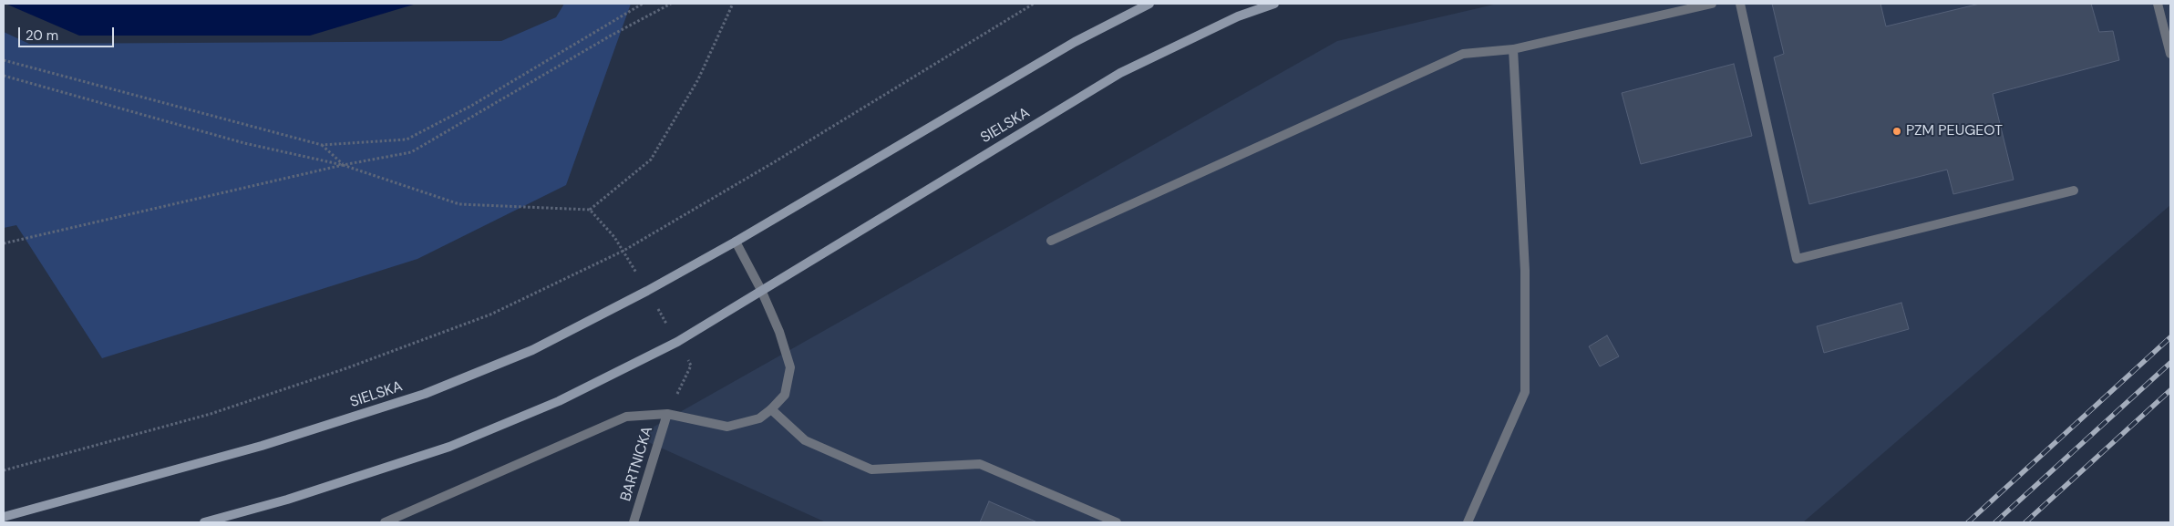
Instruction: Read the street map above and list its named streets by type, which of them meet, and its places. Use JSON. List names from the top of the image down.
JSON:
{
  "streets": {
    "main road": ["SIELSKA"],
    "street": ["BARTNICKA"]
  },
  "places": ["PZM PEUGEOT"],
  "scale_bar": "20 m"
}
